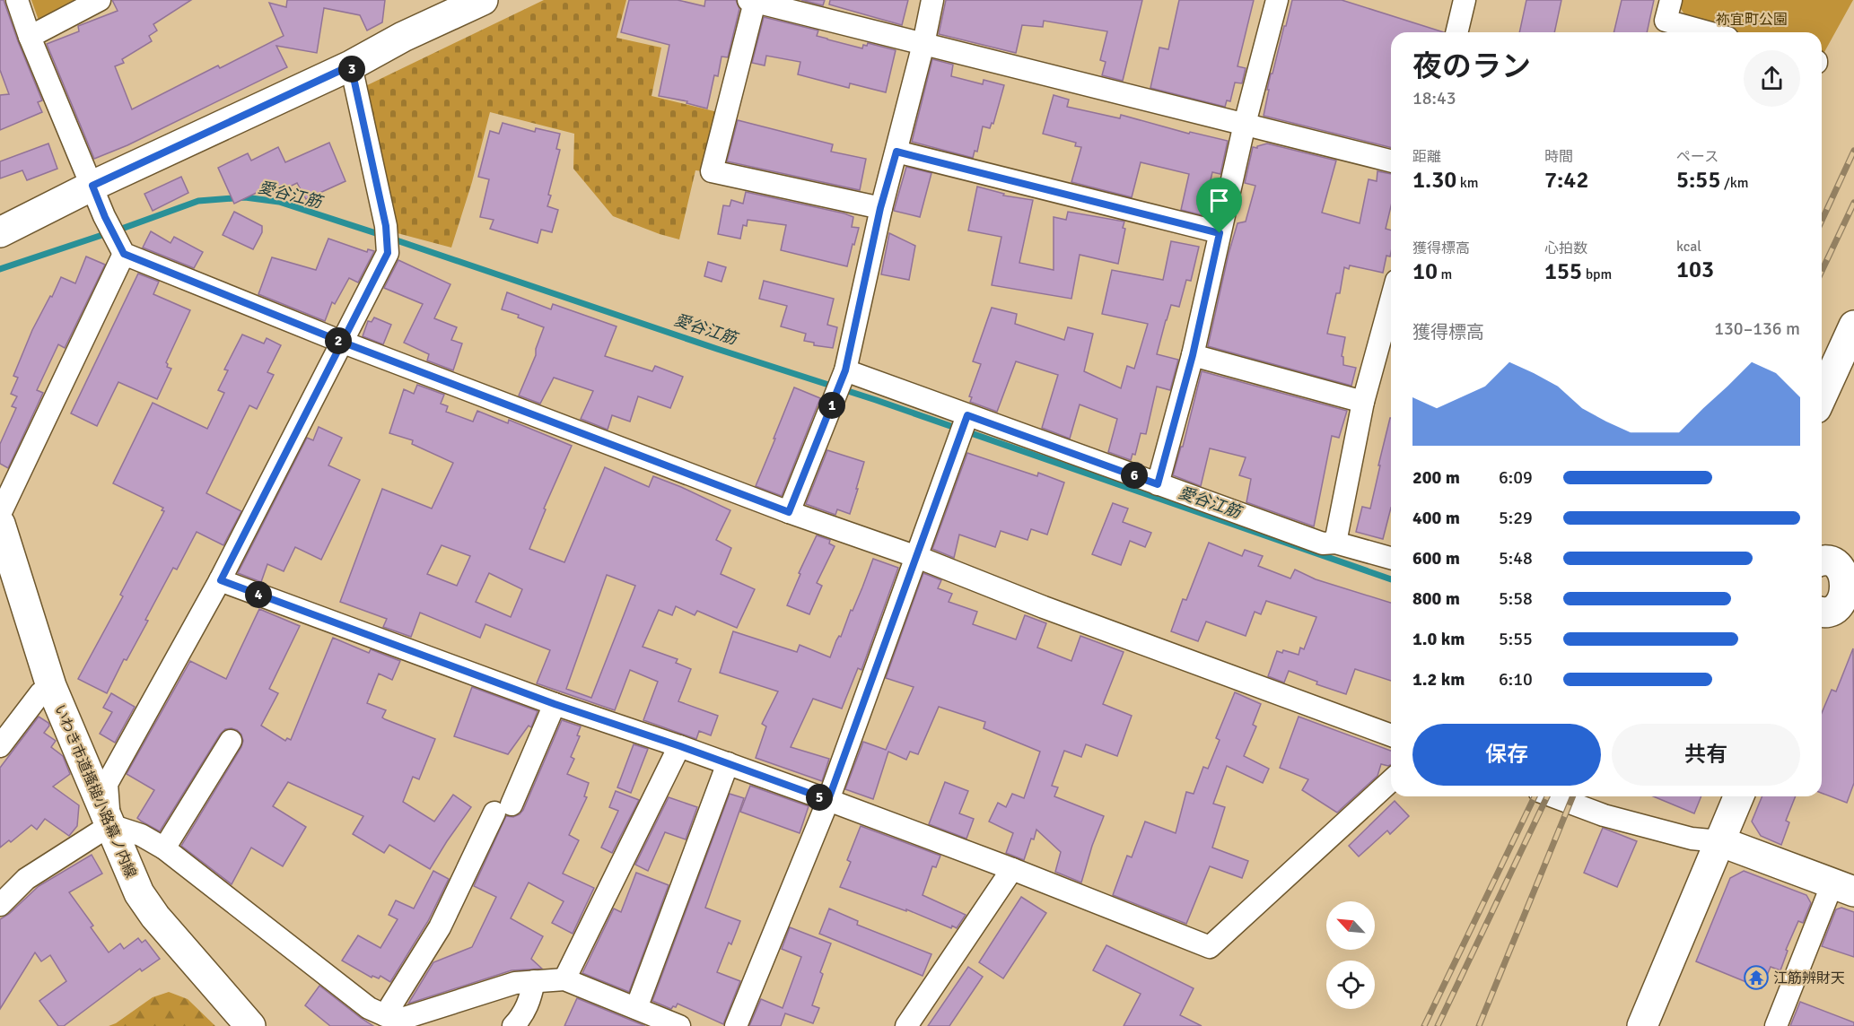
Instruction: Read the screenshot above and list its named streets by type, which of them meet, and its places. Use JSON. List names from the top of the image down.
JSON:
{
  "streets": {
    "street": ["いわき市道搔槌小路幕ノ内線"]
  },
  "water": ["愛谷江筋"],
  "parks": ["祢宜町公園"],
  "places": {
    "temple": ["江筋辨財天"]
  },
  "north": "top left",
  "page": {
    "heading": ["夜のラン", "18:43"],
    "pins": [
      "3",
      "2",
      "1",
      "6",
      "4",
      "5"
    ],
    "stats": [
      ["距離", "1.30 km"],
      ["時間", "7:42"],
      ["ペース", "5:55 /km"],
      ["獲得標高", "10 m"],
      ["心拍数", "155 bpm"],
      ["kcal", "103"]
    ],
    "chart": ["獲得標高", "130–136 m"],
    "list": [
      {
        "name": "200 m",
        "note": "6:09"
      },
      {
        "name": "400 m",
        "note": "5:29"
      },
      {
        "name": "600 m",
        "note": "5:48"
      },
      {
        "name": "800 m",
        "note": "5:58"
      },
      {
        "name": "1.0 km",
        "note": "5:55"
      },
      {
        "name": "1.2 km",
        "note": "6:10"
      }
    ],
    "buttons": ["保存", "共有"]
  }
}
